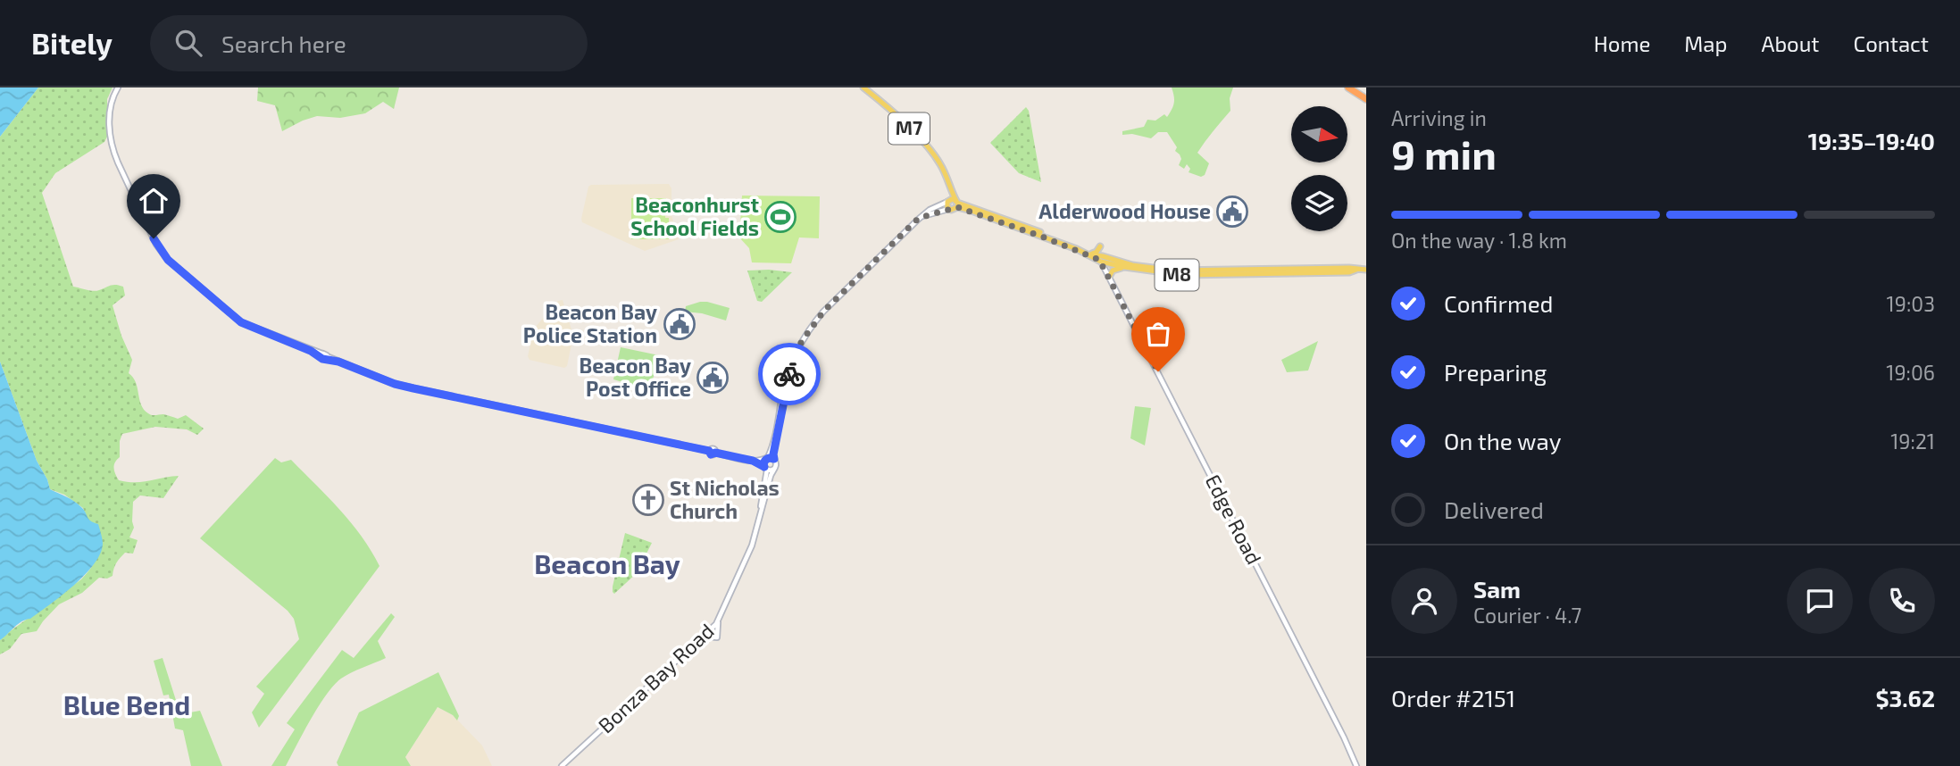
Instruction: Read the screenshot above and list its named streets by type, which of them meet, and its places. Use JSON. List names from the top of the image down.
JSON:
{
  "streets": {
    "main road": ["M7", "M8"],
    "street": ["Edge Road", "Bonza Bay Road"]
  },
  "crossings": [
    ["M8", "Edge Road"]
  ],
  "districts": ["Beacon Bay", "Blue Bend"],
  "places": {
    "public building": ["Alderwood House", "Beacon Bay Police Station", "Beacon Bay Post Office"],
    "sports": ["Beaconhurst School Fields"],
    "church": ["St Nicholas Church"]
  },
  "north": "right",
  "page": {
    "header": "Bitely",
    "search": "Search here",
    "nav": [
      "Home",
      "Map",
      "About",
      "Contact"
    ],
    "heading": ["9 min", "Arriving in", "19:35–19:40"],
    "panel": [
      "Sam",
      "Courier · 4.7",
      "Order #2151",
      "$3.62"
    ],
    "bar": "On the way · 1.8 km",
    "list": [
      ["Confirmed", "19:03"],
      ["Preparing", "19:06"],
      ["On the way", "19:21"],
      "Delivered"
    ]
  }
}
